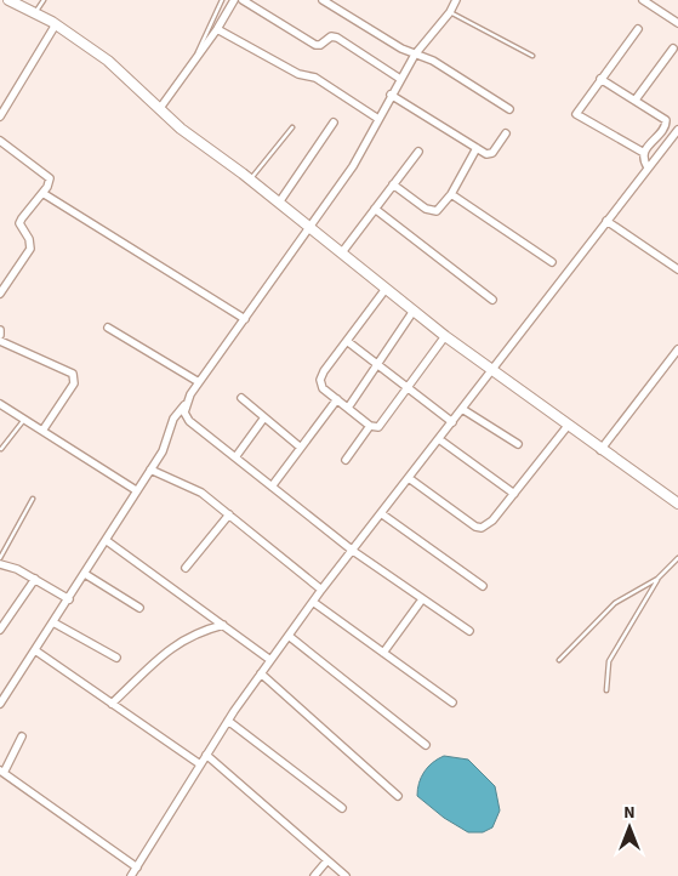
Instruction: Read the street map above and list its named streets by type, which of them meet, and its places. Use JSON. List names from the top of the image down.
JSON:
{
  "north": "top"
}
